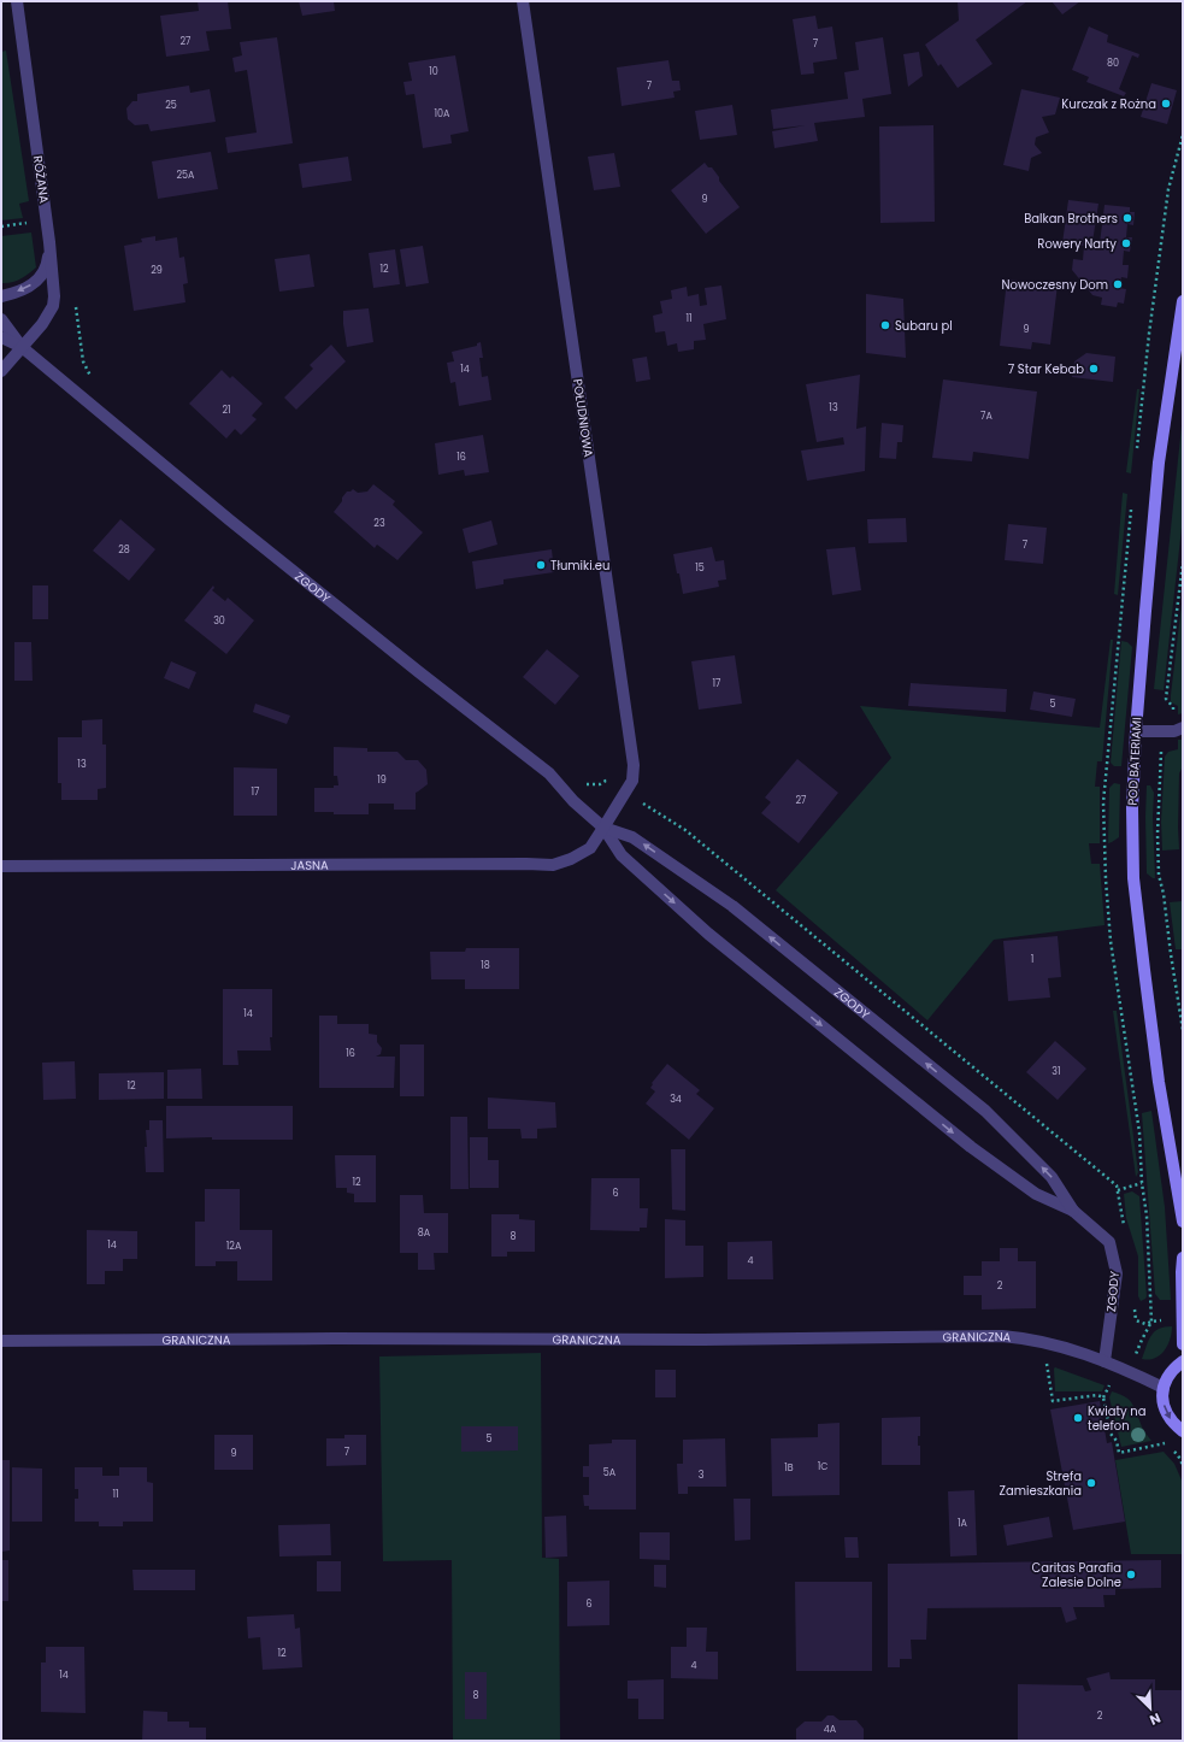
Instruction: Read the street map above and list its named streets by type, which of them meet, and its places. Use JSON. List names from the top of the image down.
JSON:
{
  "streets": {
    "street": [
      "RÓŻANA",
      "POŁUDNIOWA",
      "ZGODY",
      "POD BATERIAMI",
      "JASNA",
      "GRANICZNA"
    ]
  },
  "crossings": [
    ["RÓŻANA", "ZGODY"],
    ["POŁUDNIOWA", "ZGODY"],
    ["POŁUDNIOWA", "JASNA"],
    ["ZGODY", "JASNA"],
    ["ZGODY", "GRANICZNA"]
  ],
  "places": [
    "Kurczak z Rożna",
    "Balkan Brothers",
    "Rowery Narty",
    "Nowoczesny Dom",
    "Subaru pl",
    "7 Star Kebab",
    "Tłumiki.eu",
    "Kwiaty na telefon",
    "Strefa Zamieszkania",
    "Caritas Parafia Zalesie Dolne"
  ],
  "house_numbers": [
    "27",
    "7",
    "80",
    "10",
    "7",
    "25",
    "10A",
    "25A",
    "9",
    "12",
    "29",
    "11",
    "9",
    "14",
    "13",
    "21",
    "7A",
    "16",
    "23",
    "7",
    "28",
    "15",
    "30",
    "17",
    "5",
    "13",
    "19",
    "17",
    "27",
    "1",
    "18",
    "14",
    "16",
    "31",
    "12",
    "34",
    "12",
    "6",
    "8A",
    "8",
    "14",
    "12A",
    "4",
    "2",
    "5",
    "7",
    "9",
    "1C",
    "1B",
    "5A",
    "3",
    "11",
    "1A",
    "6",
    "12",
    "4",
    "14",
    "8",
    "2",
    "4A"
  ],
  "north": "bottom right"
}
